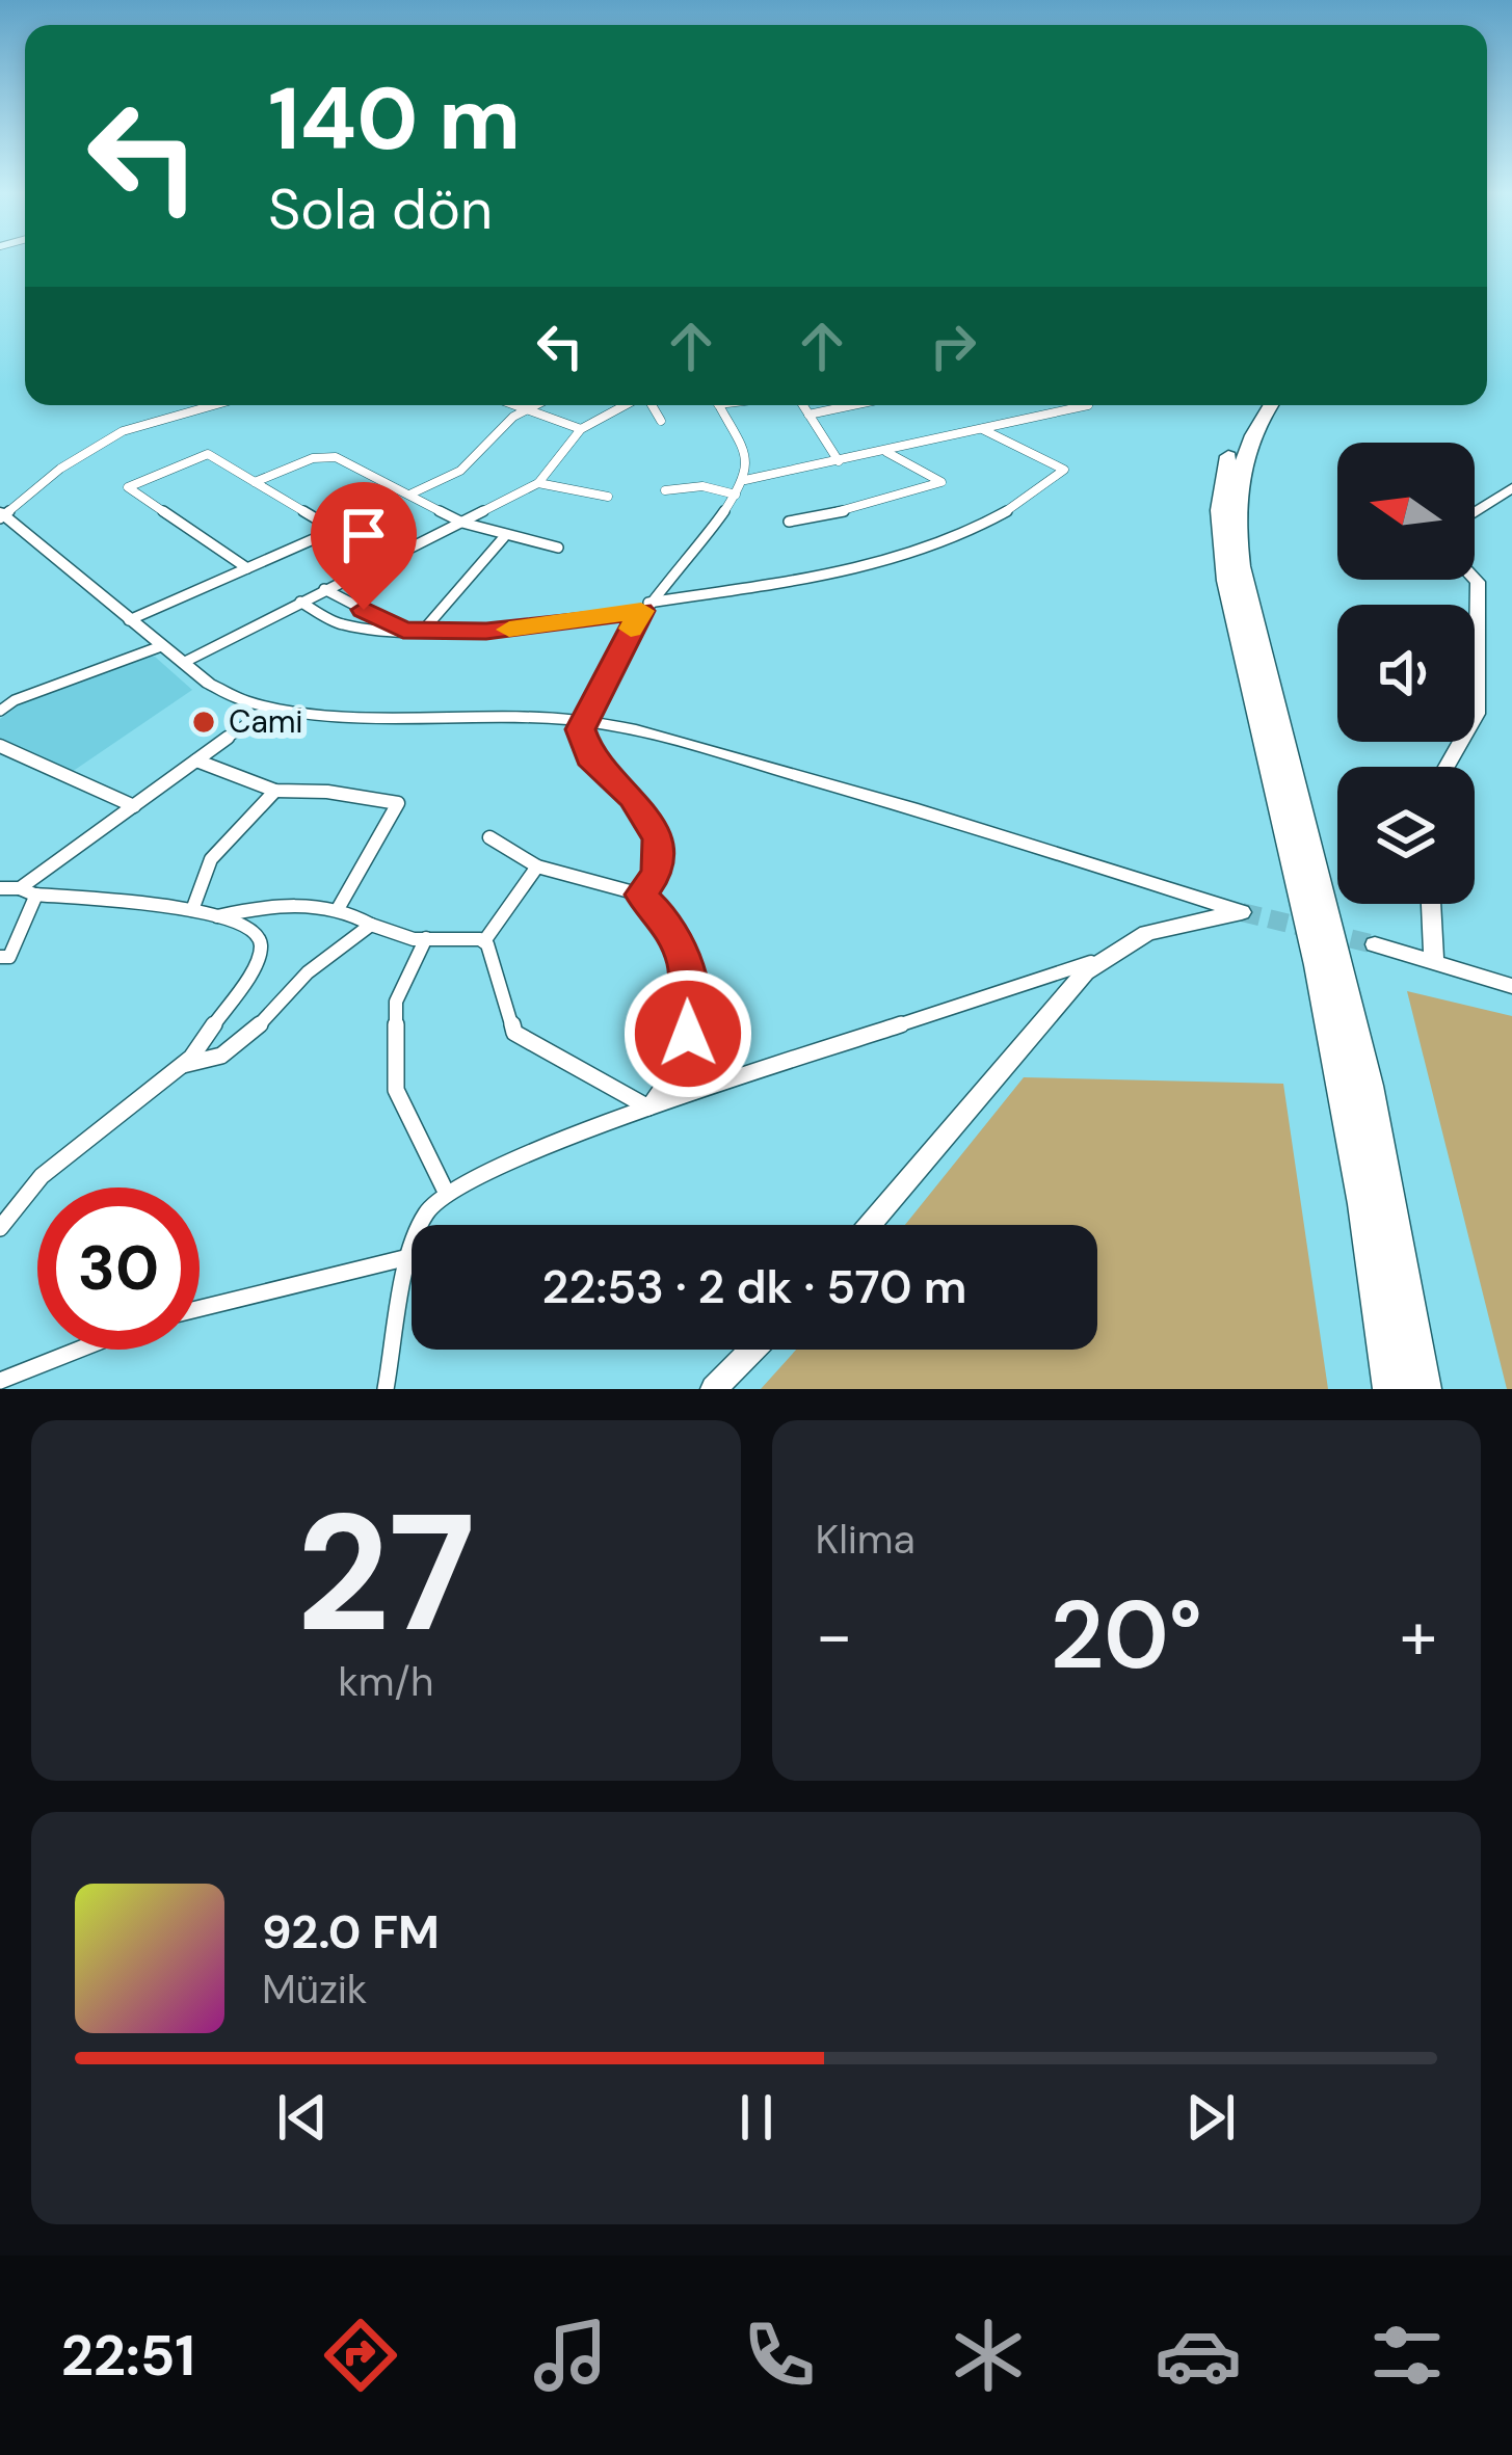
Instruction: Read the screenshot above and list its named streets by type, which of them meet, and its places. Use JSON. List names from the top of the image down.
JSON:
{
  "places": ["Cami"],
  "north": "left",
  "page": {
    "turn": ["140 m", "Sola dön"],
    "limit": "30",
    "trip": "22:53 · 2 dk · 570 m",
    "tile": [
      ["27", "km/h"],
      "Klima"
    ],
    "heat": ["−", "20°", "+"],
    "song": ["92.0 FM", "Müzik"],
    "tabs": "22:51"
  }
}
